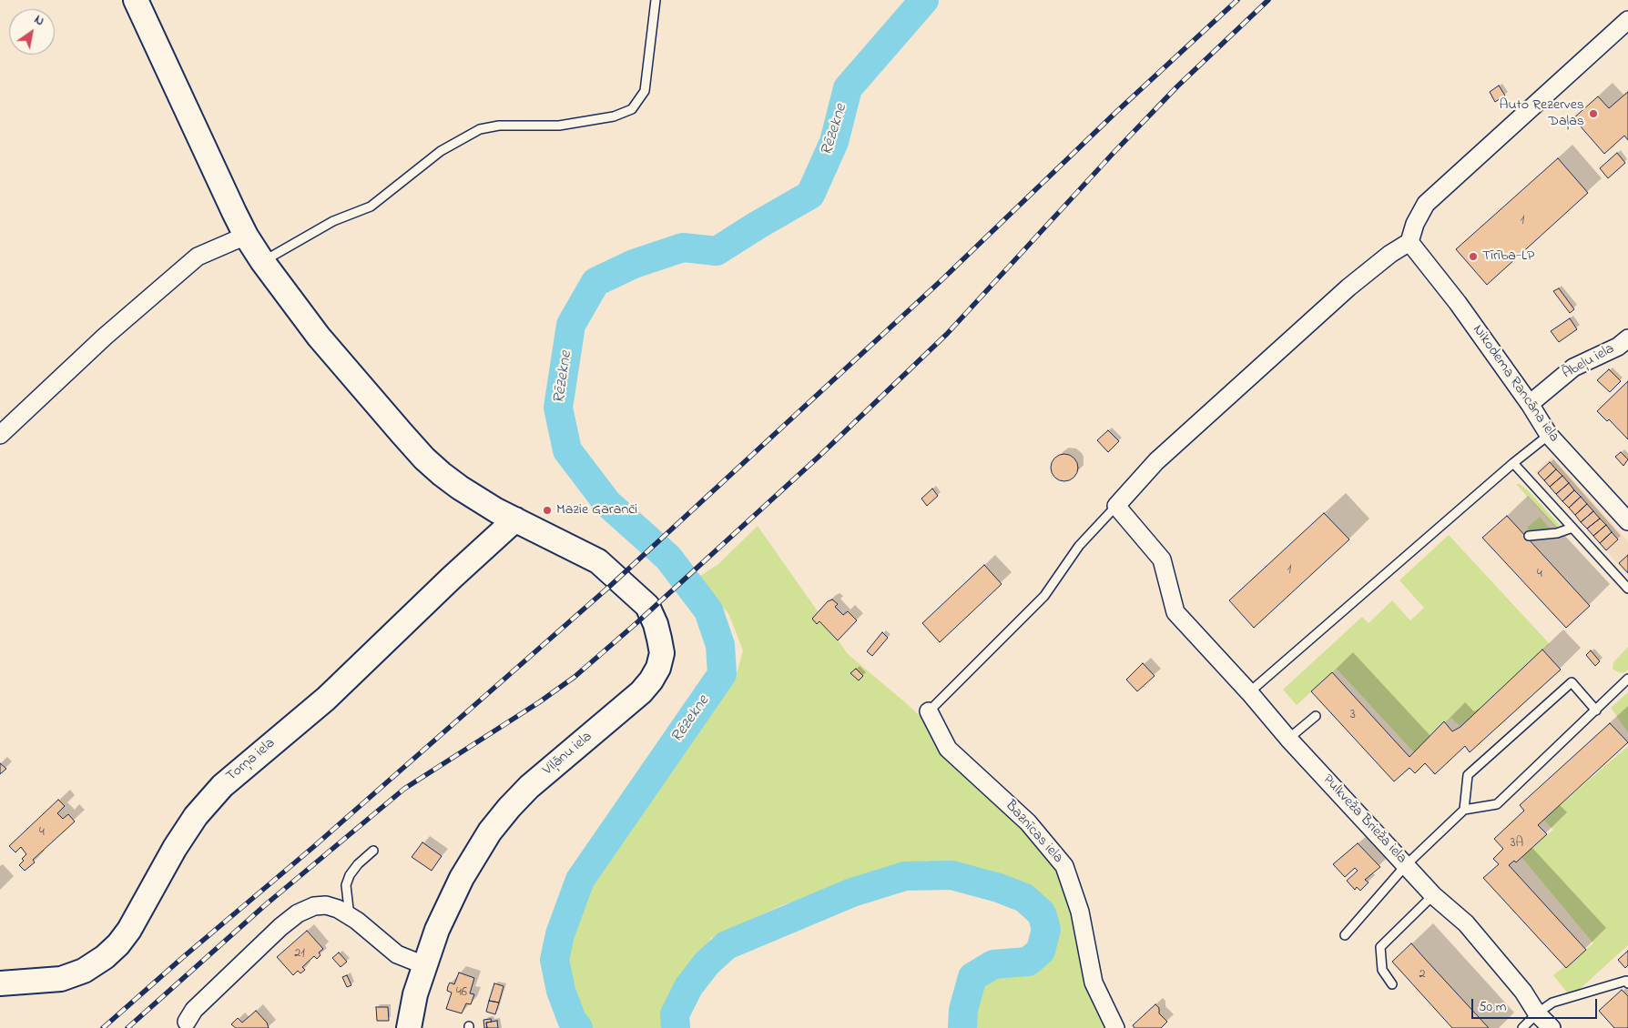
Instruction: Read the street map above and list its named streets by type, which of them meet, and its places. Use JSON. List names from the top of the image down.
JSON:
{
  "streets": {
    "main road": ["Viļānu iela", "Torņa iela"],
    "street": [
      "Ābeļu iela",
      "Nikodema Rancāna iela",
      "Pulkveža Brieža iela",
      "Baznīcas iela"
    ]
  },
  "crossings": [
    ["Ābeļu iela", "Nikodema Rancāna iela"],
    ["Viļānu iela", "Torņa iela"]
  ],
  "water": ["Rēzekne"],
  "places": ["Auto Rezerves Daļas", "Tīrība-LP", "Mazie Garanči"],
  "house_numbers": [
    "1",
    "1",
    "4",
    "3",
    "4",
    "3A",
    "21",
    "2",
    "46"
  ],
  "scale_bar": "50 m",
  "north": "top right"
}
